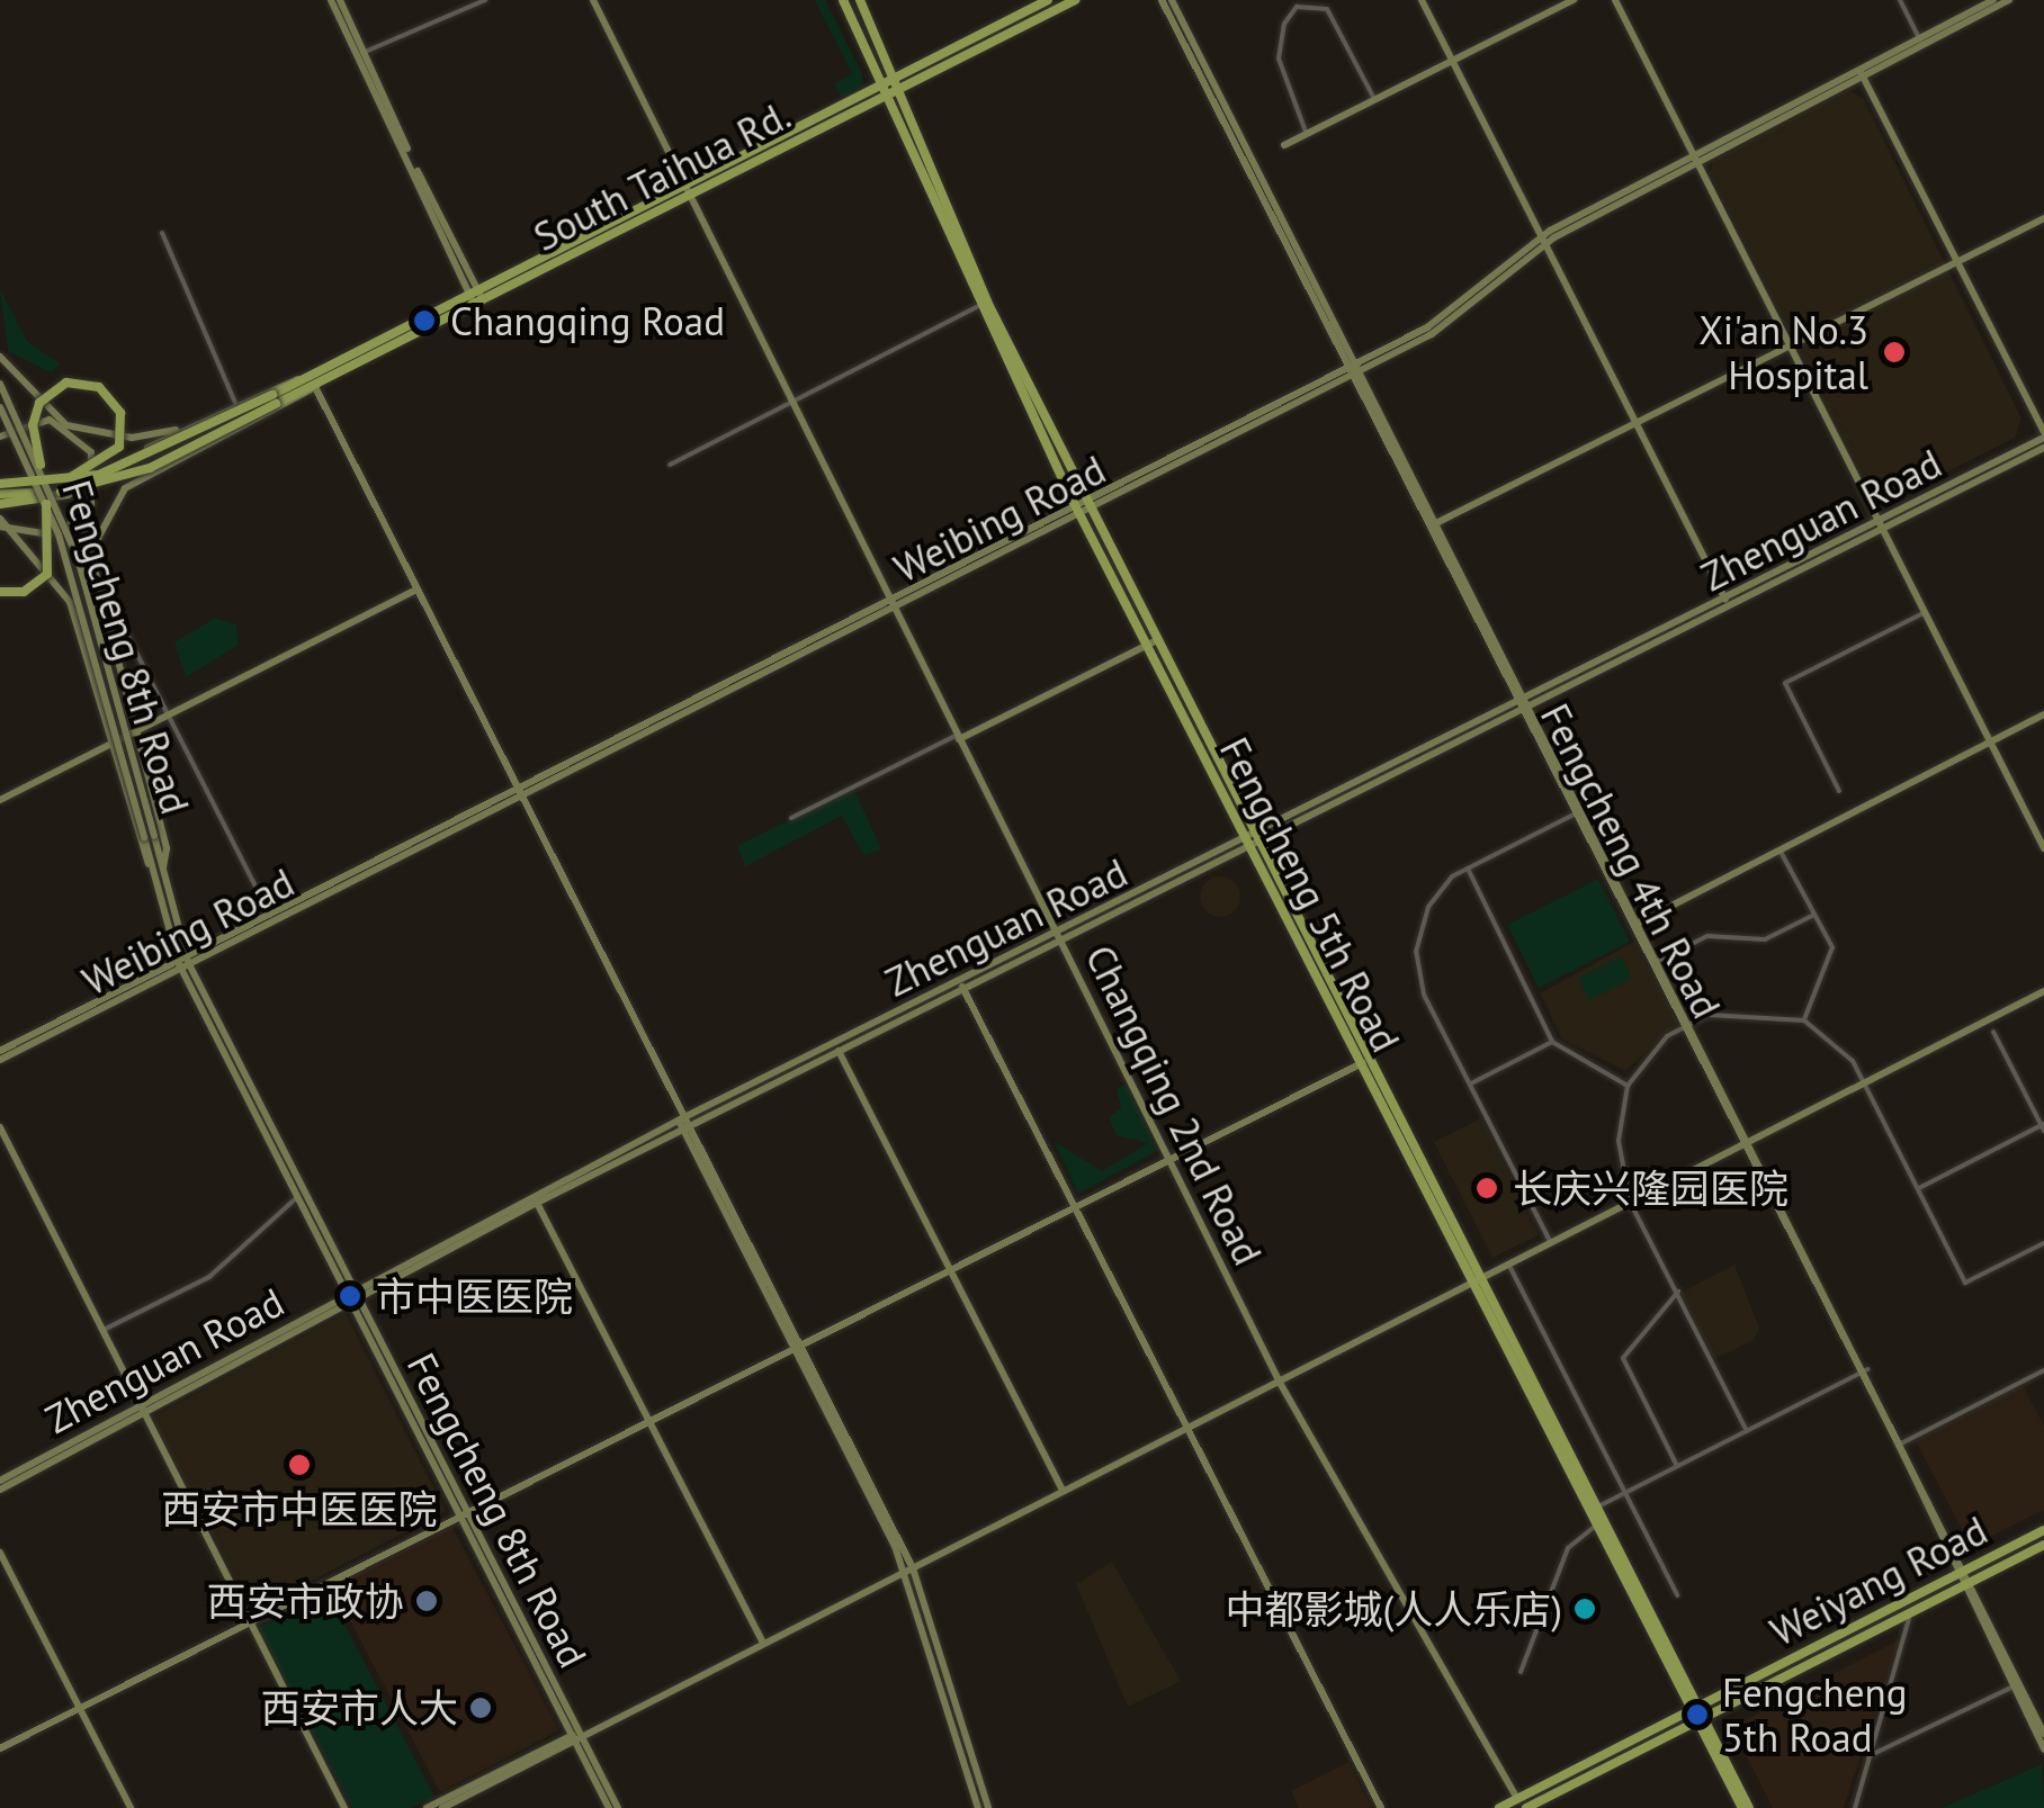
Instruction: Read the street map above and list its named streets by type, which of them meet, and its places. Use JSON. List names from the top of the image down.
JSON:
{
  "streets": {
    "main road": ["South Taihua Rd.", "Fengcheng 5th Road", "Weiyang Road"],
    "street": [
      "Weibing Road",
      "Zhenguan Road",
      "Fengcheng 8th Road",
      "Fengcheng 4th Road",
      "Changqing 2nd Road"
    ]
  },
  "crossings": [
    ["South Taihua Rd.", "Fengcheng 5th Road"],
    ["South Taihua Rd.", "Changqing 2nd Road"],
    ["Weibing Road", "Fengcheng 8th Road"],
    ["Weibing Road", "Fengcheng 4th Road"],
    ["Weibing Road", "Fengcheng 5th Road"],
    ["Weibing Road", "Changqing 2nd Road"],
    ["Zhenguan Road", "Fengcheng 8th Road"],
    ["Zhenguan Road", "Fengcheng 4th Road"],
    ["Zhenguan Road", "Fengcheng 5th Road"],
    ["Zhenguan Road", "Changqing 2nd Road"],
    ["Fengcheng 4th Road", "Weiyang Road"],
    ["Fengcheng 5th Road", "Weiyang Road"],
    ["Changqing 2nd Road", "Weiyang Road"]
  ],
  "places": [
    "Changqing Road",
    "Xi'an No.3 Hospital",
    "长庆兴隆园医院",
    "市中医医院",
    "西安市中医医院",
    "西安市政协",
    "中都影城(人人乐店)",
    "西安市人大",
    "Fengcheng 5th Road"
  ]
}
